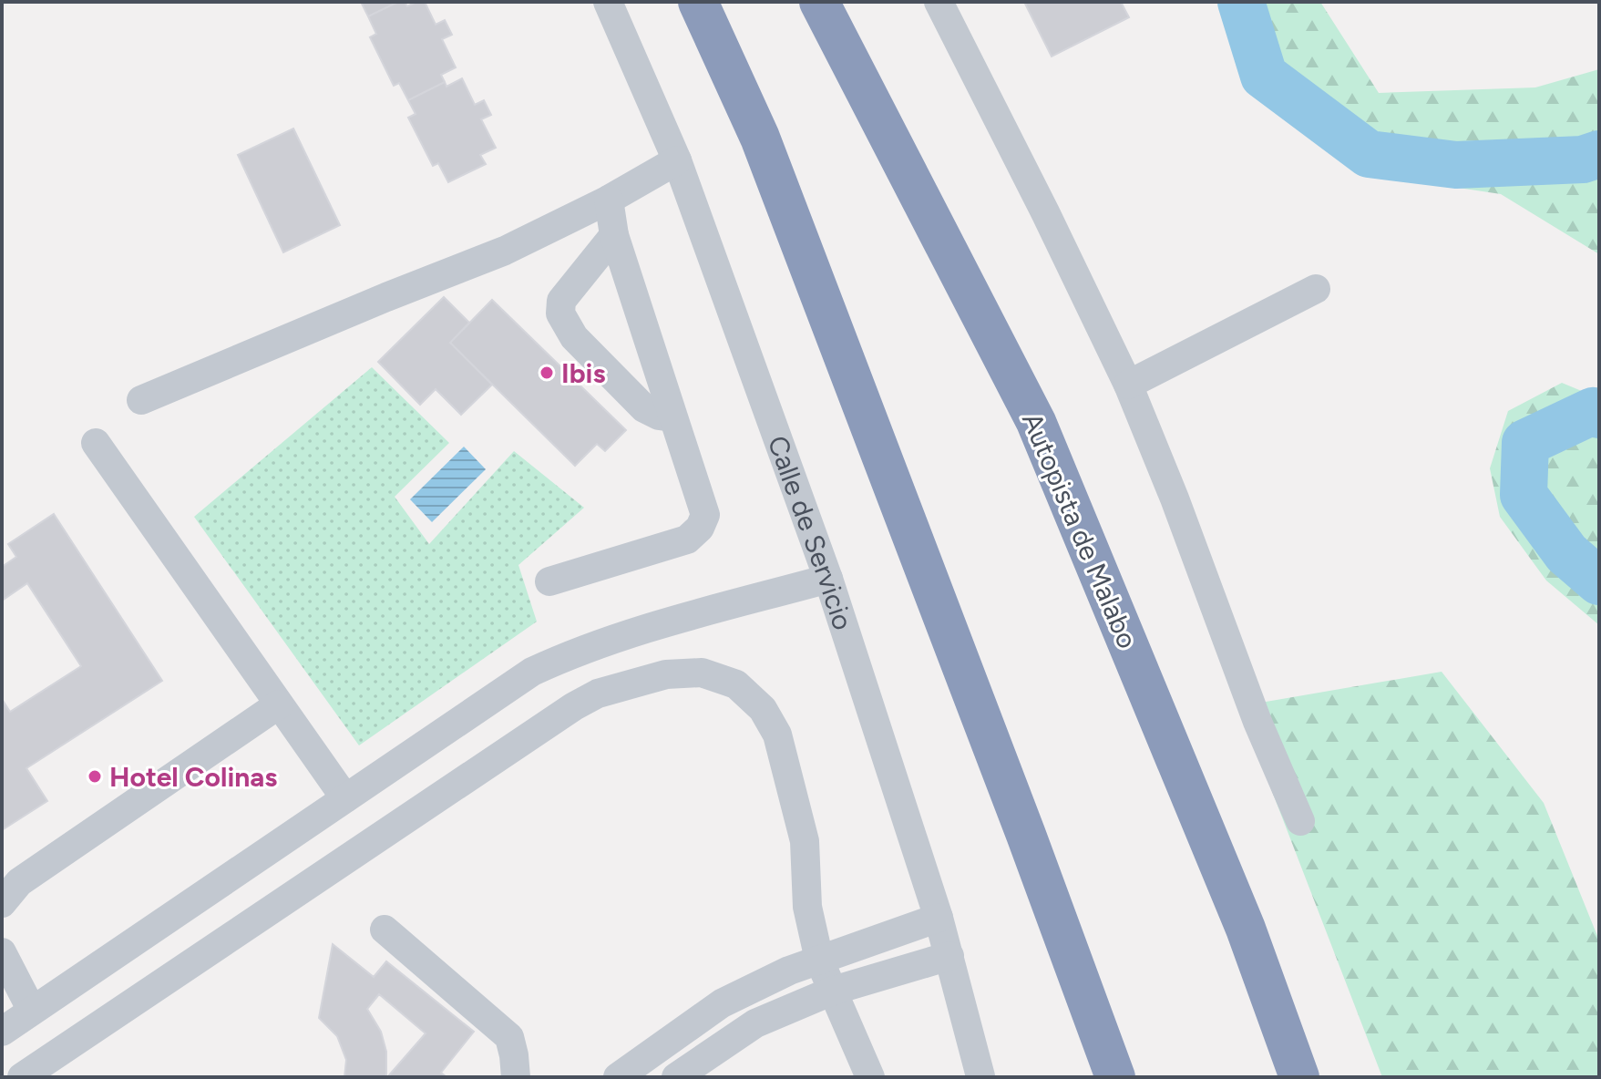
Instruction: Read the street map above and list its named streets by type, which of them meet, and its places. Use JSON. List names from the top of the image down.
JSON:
{
  "streets": {
    "highway": ["Autopista de Malabo"],
    "street": ["Calle de Servicio"]
  },
  "places": ["Ibis", "Hotel Colinas"]
}
